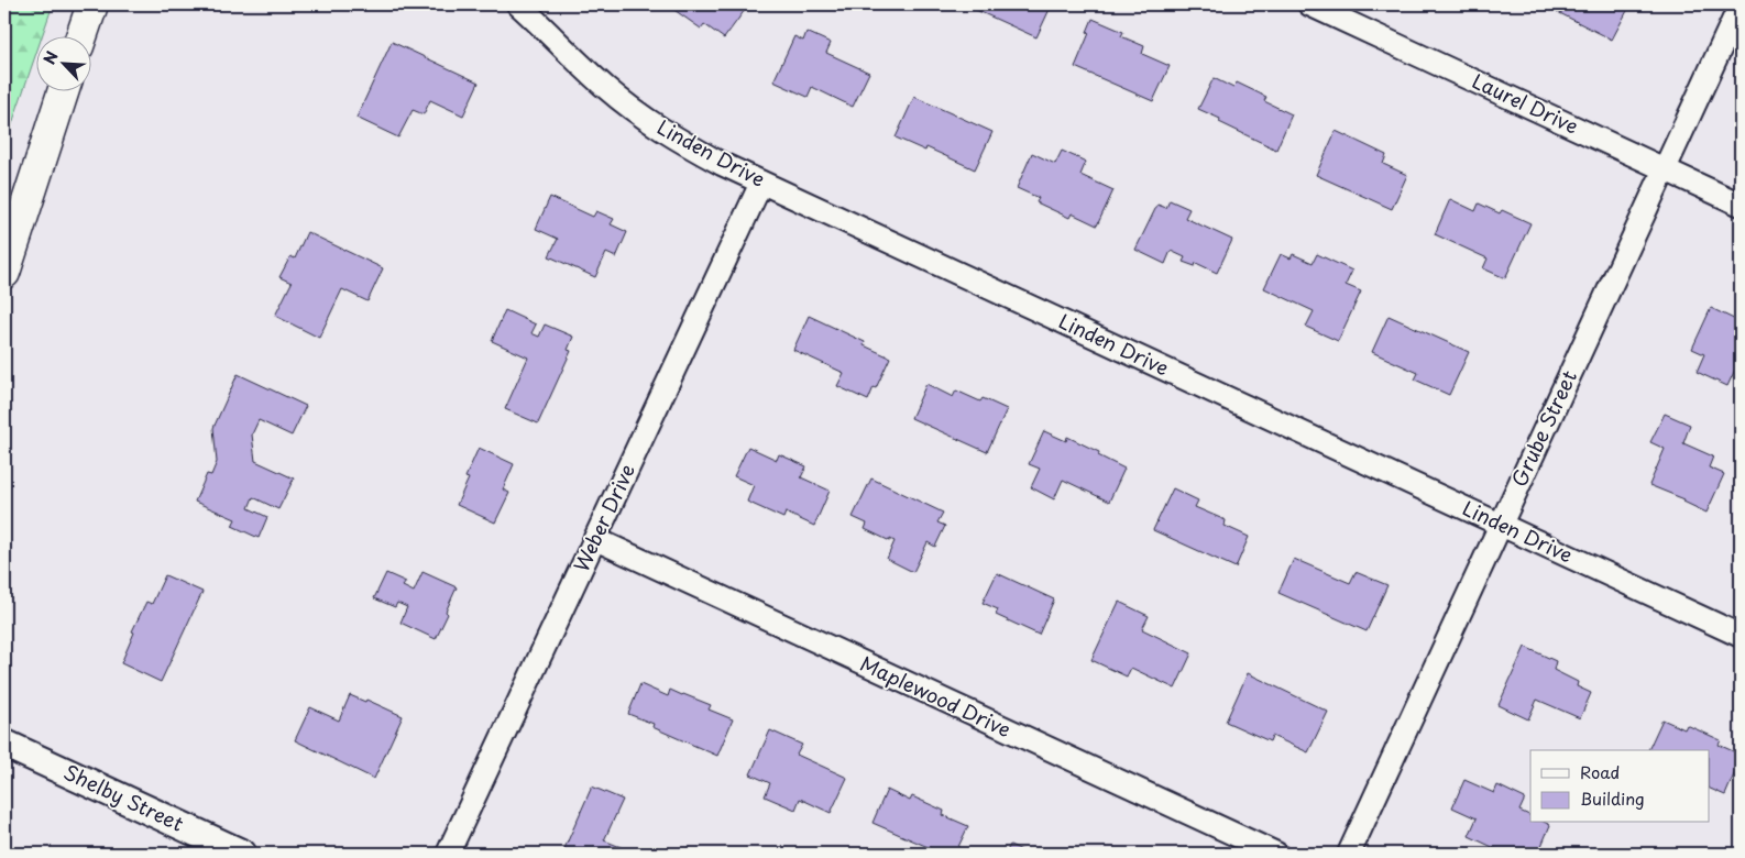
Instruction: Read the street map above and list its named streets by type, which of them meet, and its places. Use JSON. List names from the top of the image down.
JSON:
{
  "streets": {
    "street": [
      "Laurel Drive",
      "Linden Drive",
      "Grube Street",
      "Weber Drive",
      "Maplewood Drive",
      "Shelby Street"
    ]
  },
  "crossings": [
    ["Laurel Drive", "Grube Street"],
    ["Linden Drive", "Grube Street"],
    ["Linden Drive", "Weber Drive"],
    ["Weber Drive", "Maplewood Drive"]
  ],
  "legend": ["Road", "Building"],
  "north": "top left"
}
